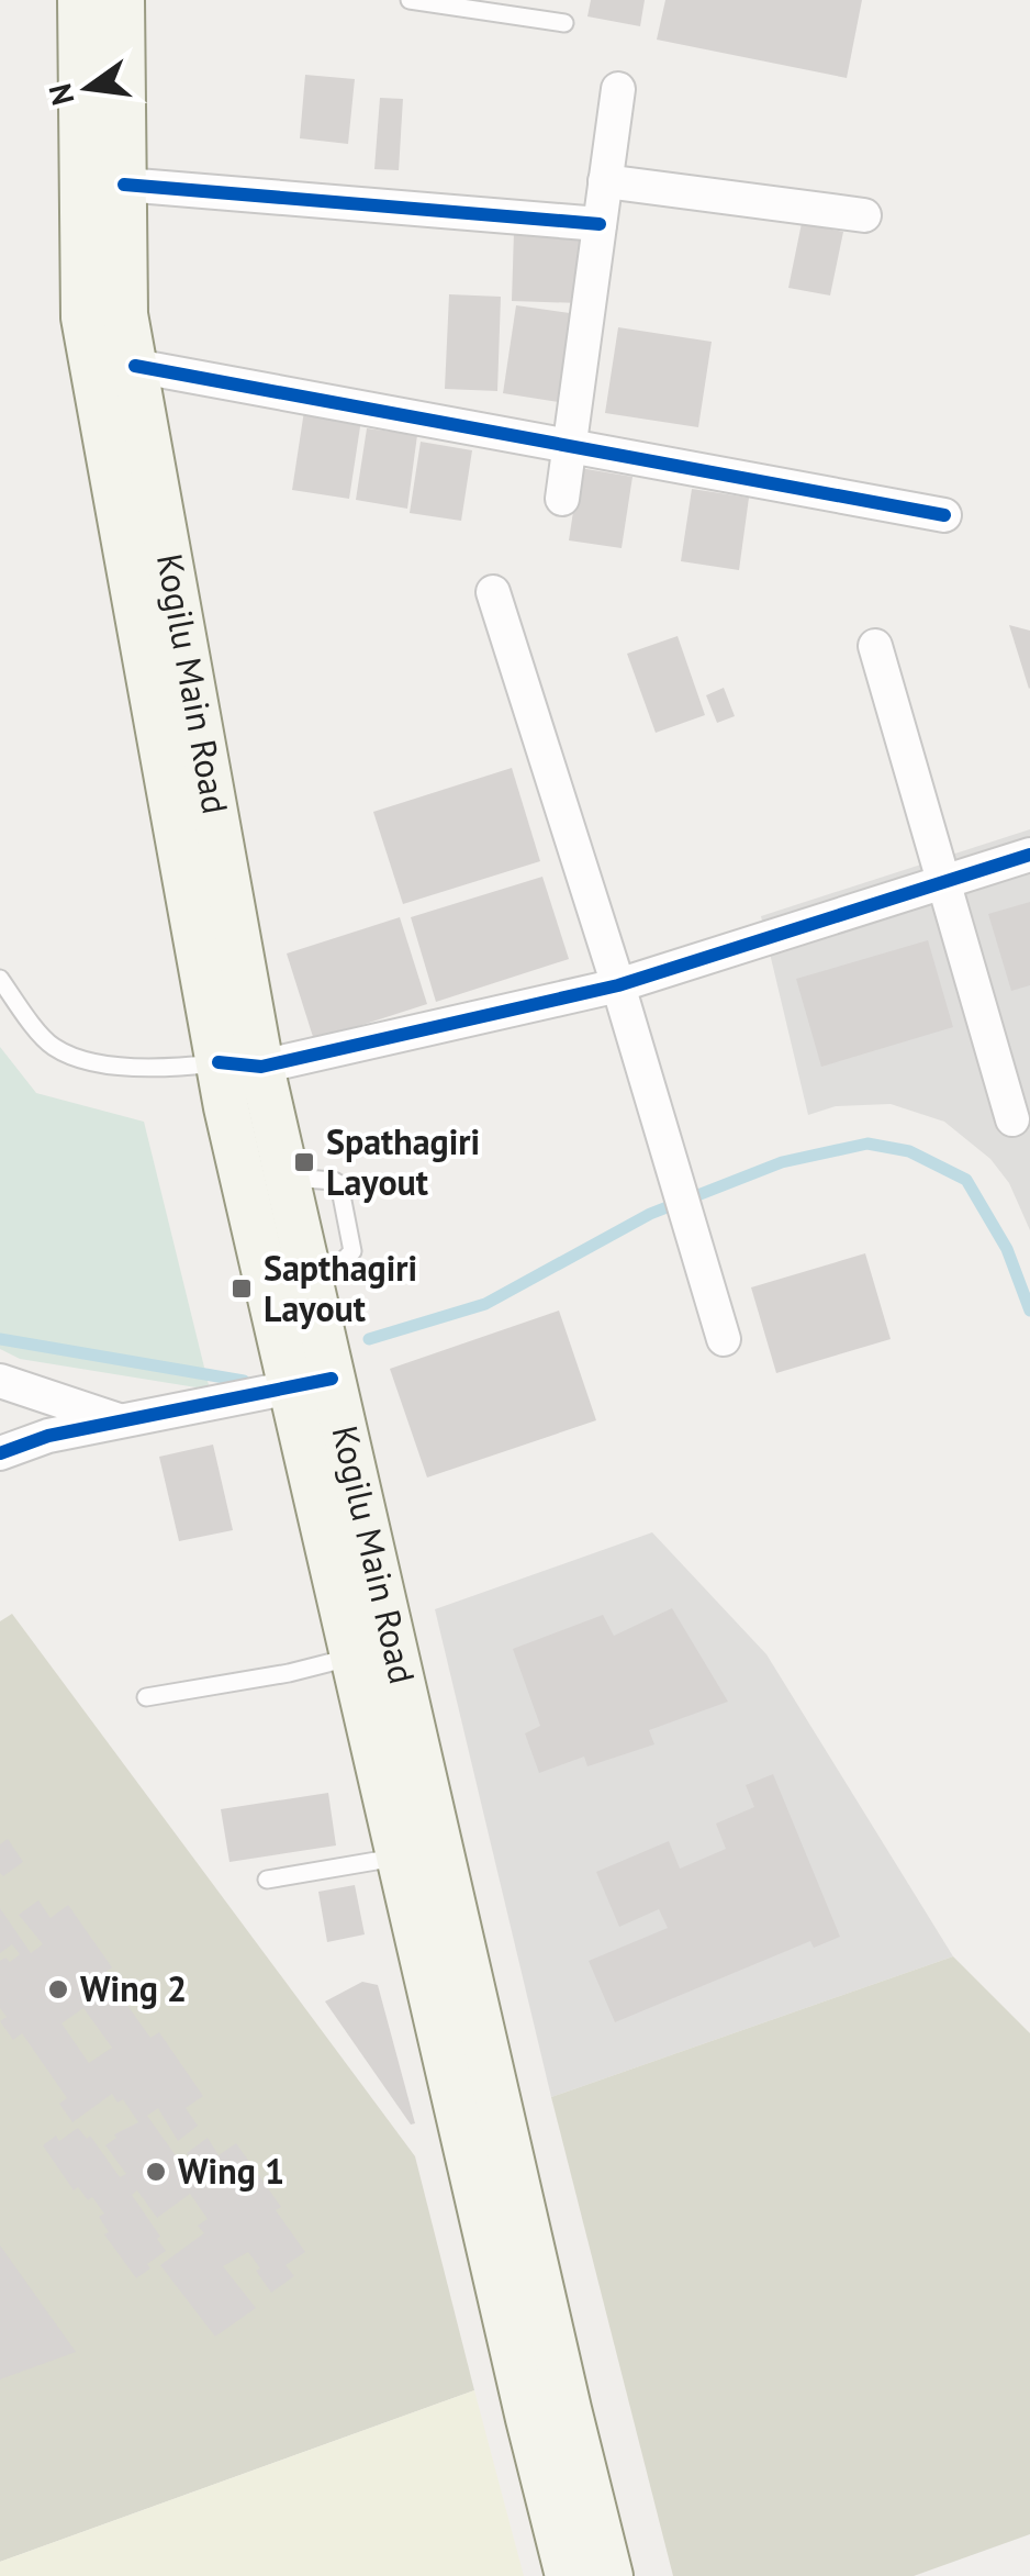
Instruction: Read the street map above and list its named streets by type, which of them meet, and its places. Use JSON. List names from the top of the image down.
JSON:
{
  "streets": {
    "main road": ["Kogilu Main Road"]
  },
  "places": {
    "transit": ["Spathagiri Layout", "Sapthagiri Layout"],
    "other": ["Wing 2", "Wing 1"]
  },
  "north": "left"
}
